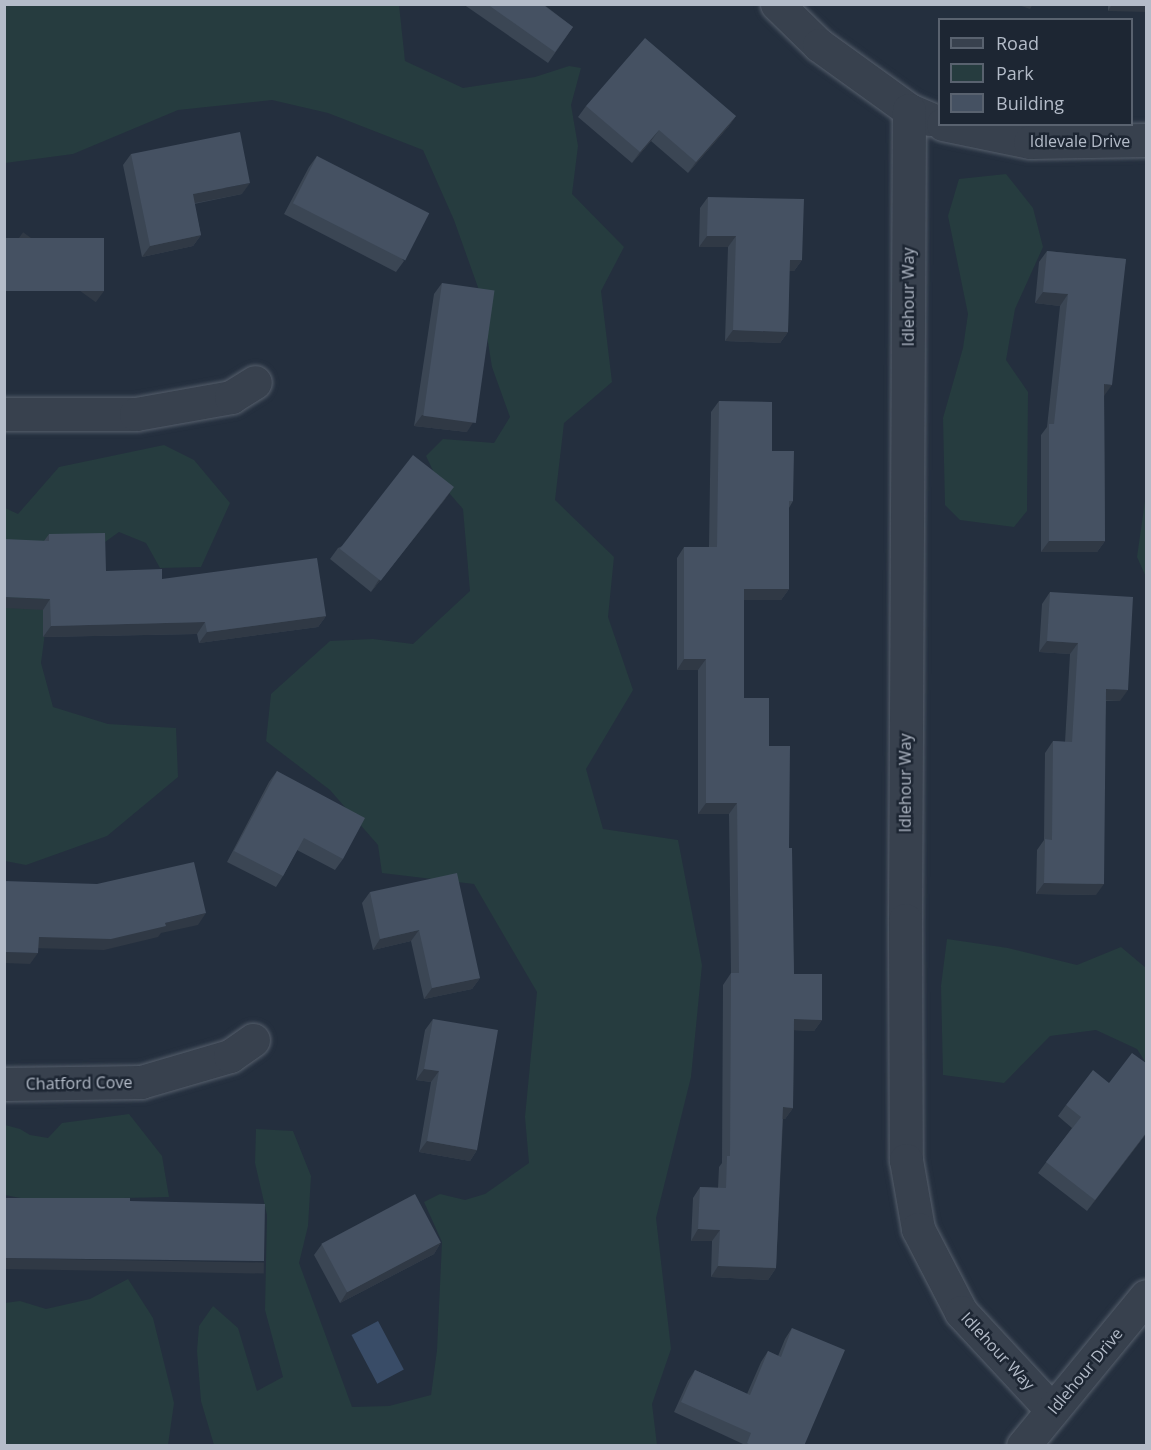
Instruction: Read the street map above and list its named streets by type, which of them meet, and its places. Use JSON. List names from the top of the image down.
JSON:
{
  "streets": {
    "street": [
      "Idlevale Drive",
      "Idlehour Way",
      "Chatford Cove",
      "Idlehour Drive"
    ]
  },
  "crossings": [
    ["Idlevale Drive", "Idlehour Way"],
    ["Idlehour Way", "Idlehour Drive"]
  ],
  "legend": ["Road", "Park", "Building"]
}
